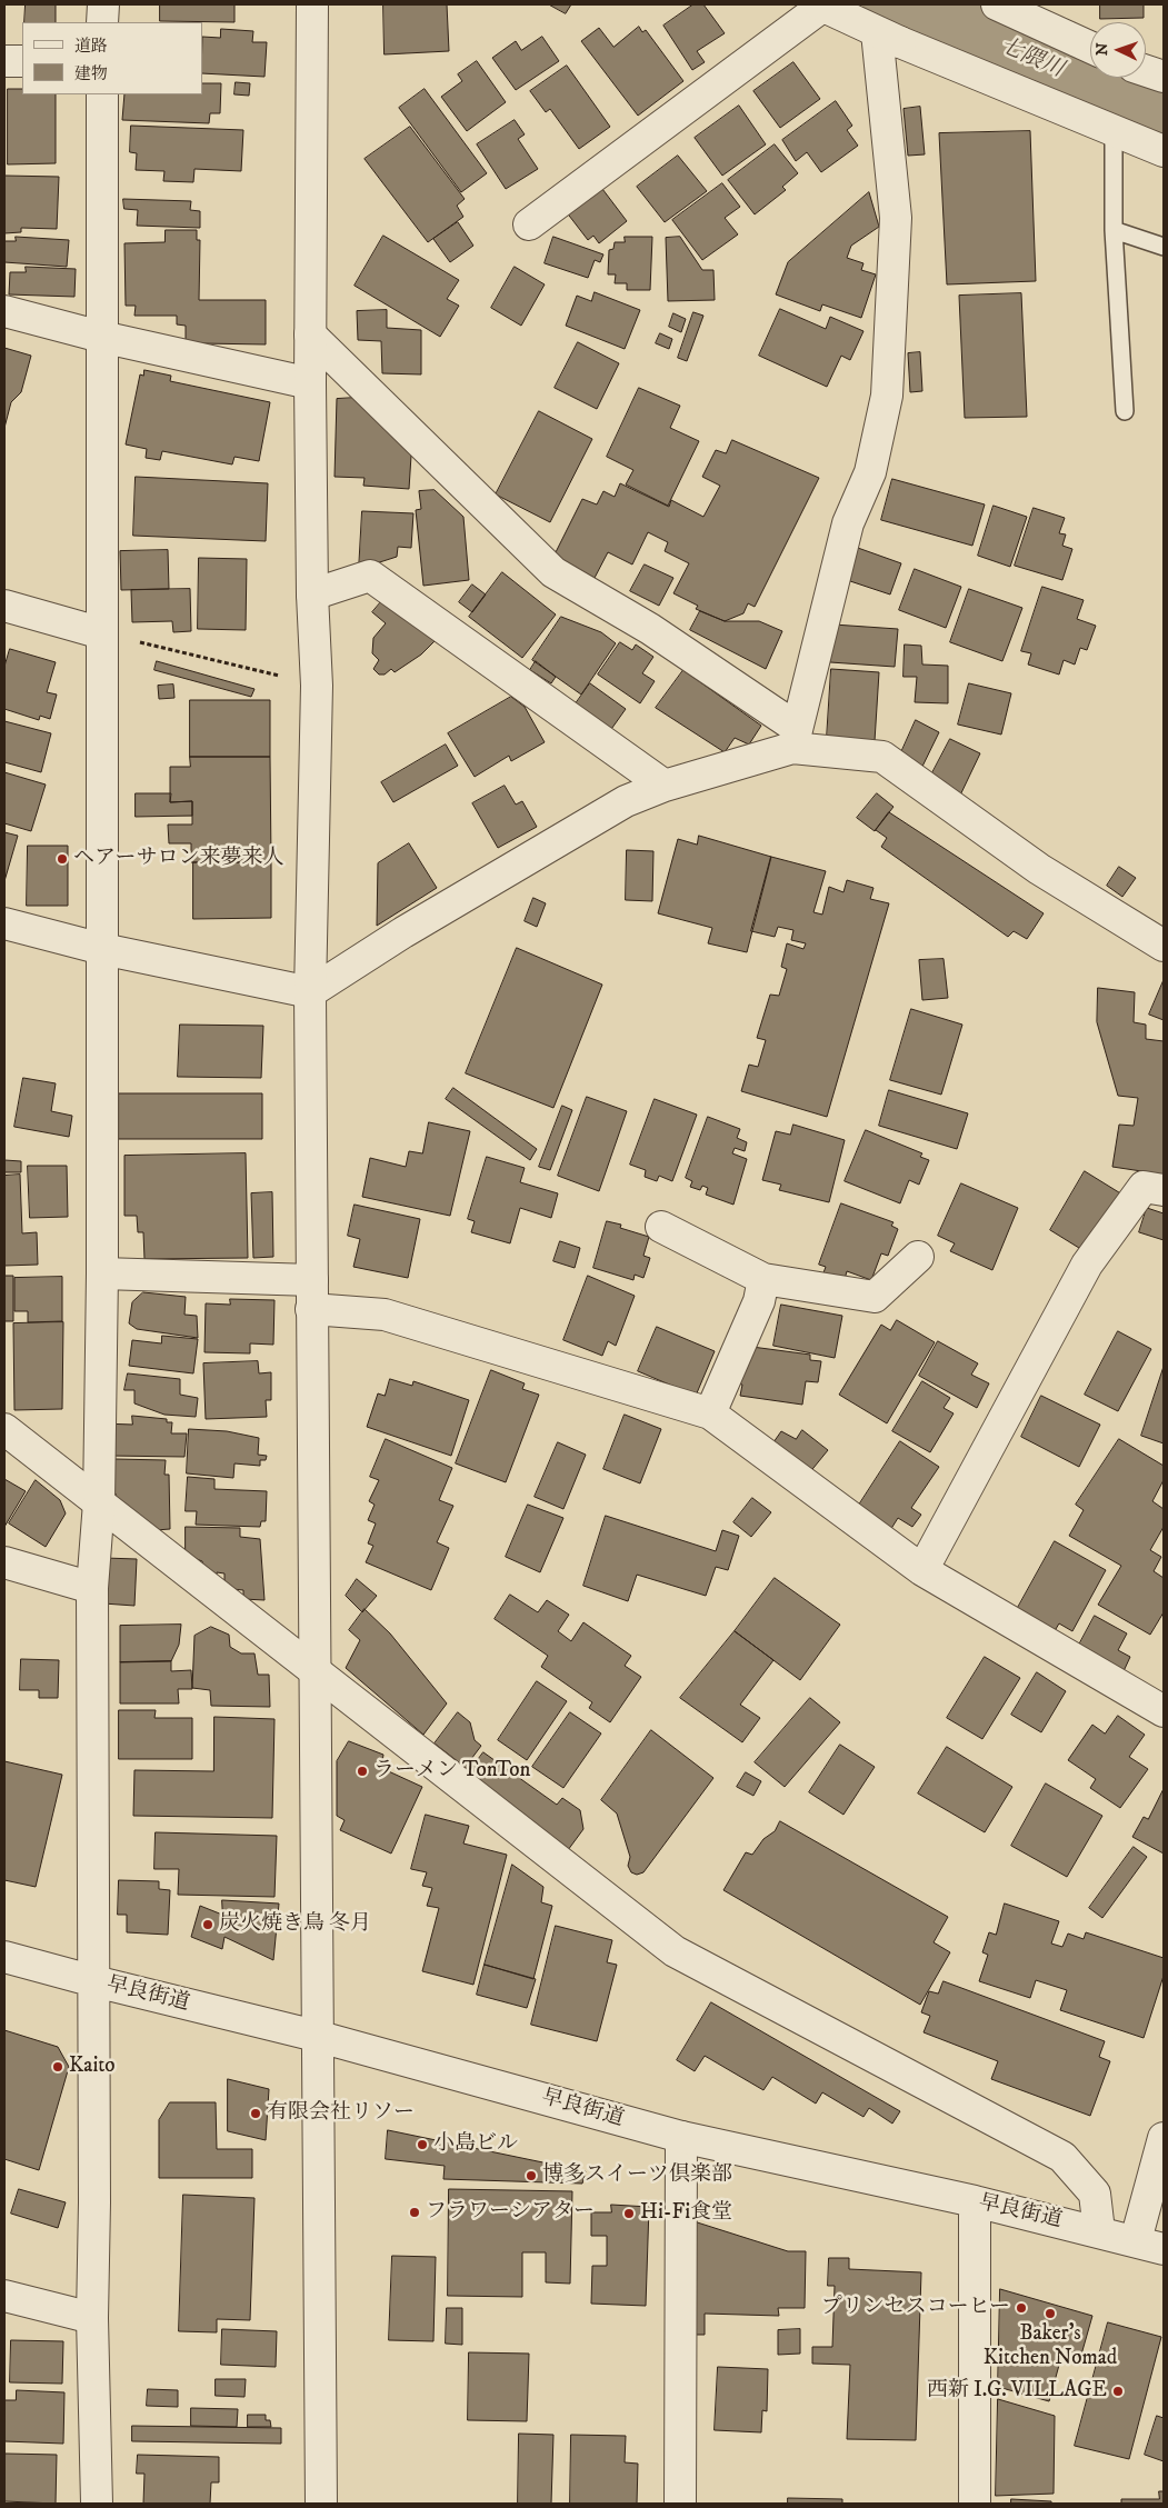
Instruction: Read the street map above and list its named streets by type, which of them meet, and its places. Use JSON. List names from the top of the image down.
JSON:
{
  "streets": {
    "street": ["早良街道"]
  },
  "water": ["七隈川"],
  "places": [
    "ヘアーサロン来夢来人",
    "ラーメン TonTon",
    "炭火焼き鳥 冬月",
    "Kaito",
    "有限会社リソー",
    "小島ビル",
    "博多スイーツ倶楽部",
    "フラワーシアター",
    "Hi-Fi食堂",
    "プリンセスコーヒー",
    "Baker’s Kitchen Nomad",
    "西新 I.G. VILLAGE"
  ],
  "legend": ["道路", "建物"],
  "north": "left"
}
